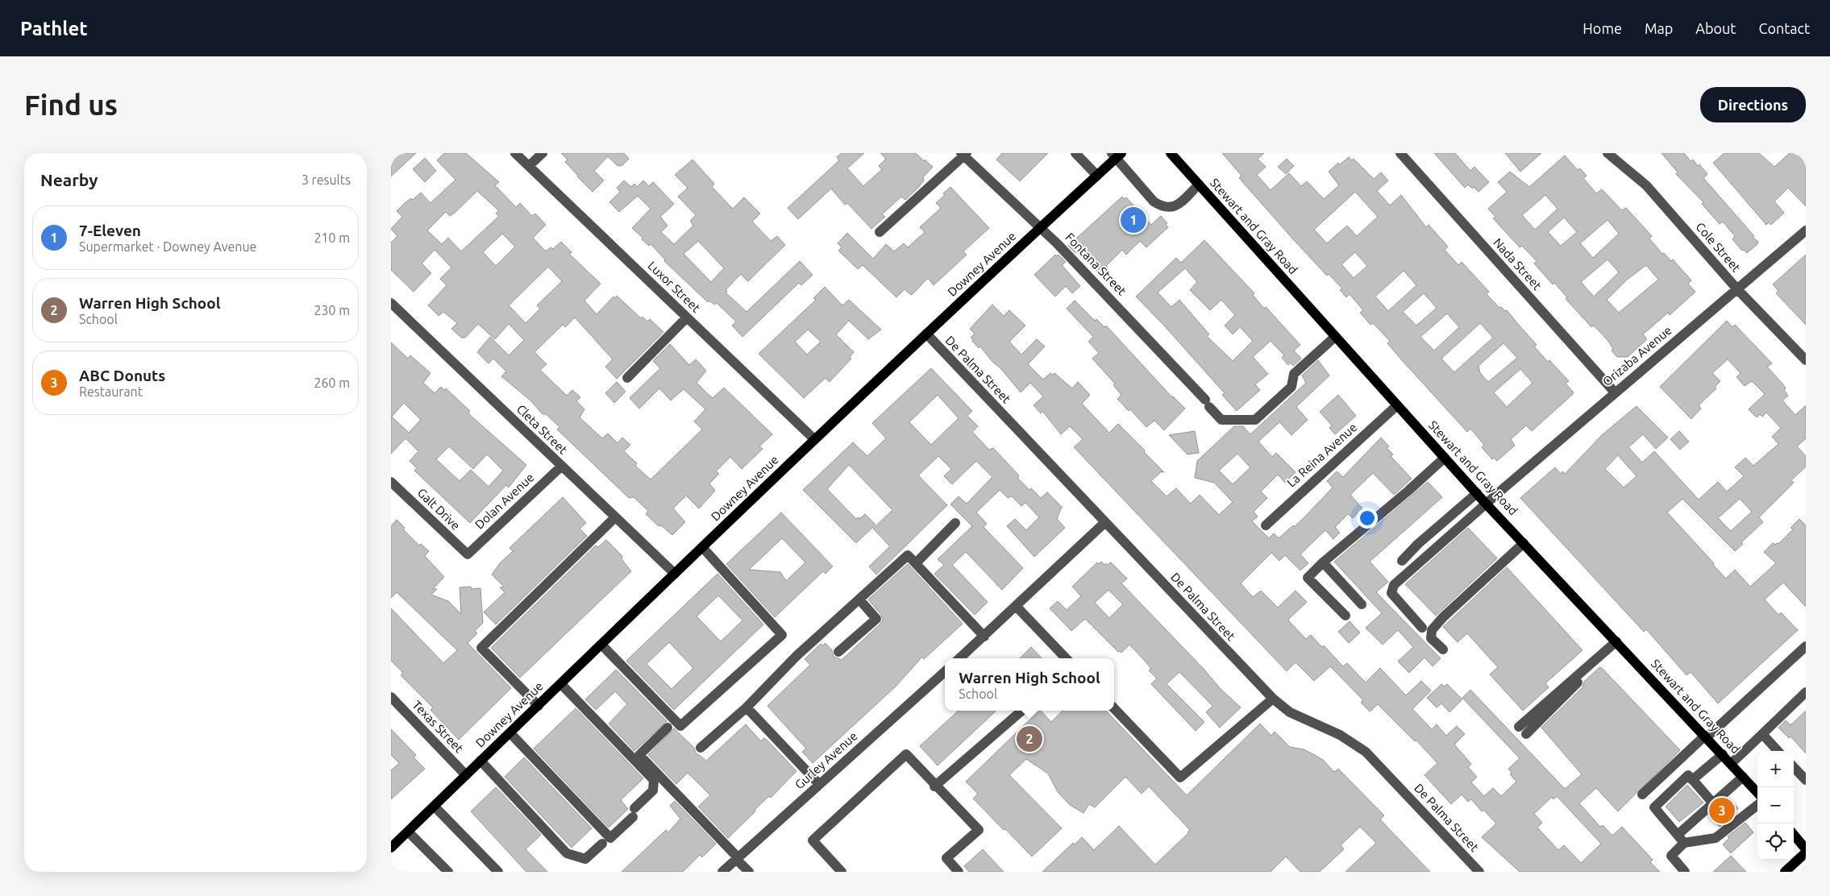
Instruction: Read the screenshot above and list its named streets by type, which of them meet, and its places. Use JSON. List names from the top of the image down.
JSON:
{
  "streets": {
    "main road": ["Stewart and Gray Road", "Downey Avenue"],
    "street": [
      "Cole Street",
      "Fontana Street",
      "Nada Street",
      "Luxor Street",
      "Orizaba Avenue",
      "De Palma Street",
      "Cleta Street",
      "La Reina Avenue",
      "Dolan Avenue",
      "Galt Drive",
      "Texas Street",
      "Gurley Avenue"
    ]
  },
  "crossings": [
    ["Stewart and Gray Road", "Fontana Street"],
    ["Stewart and Gray Road", "Orizaba Avenue"],
    ["Stewart and Gray Road", "La Reina Avenue"],
    ["Cole Street", "Orizaba Avenue"],
    ["Downey Avenue", "Fontana Street"],
    ["Downey Avenue", "Luxor Street"],
    ["Downey Avenue", "De Palma Street"],
    ["Downey Avenue", "Cleta Street"],
    ["Downey Avenue", "Texas Street"],
    ["Nada Street", "Orizaba Avenue"],
    ["Cleta Street", "Dolan Avenue"],
    ["Dolan Avenue", "Galt Drive"]
  ],
  "page": {
    "header": "Pathlet",
    "nav": [
      "Home",
      "Map",
      "About",
      "Contact"
    ],
    "buttons": "Directions",
    "title": "Find us",
    "heading": ["Nearby", "3 results"],
    "list": [
      {
        "mark": "1",
        "name": "7-Eleven",
        "note": "Supermarket · Downey Avenue",
        "value": "210 m"
      },
      {
        "mark": "2",
        "name": "Warren High School",
        "note": "School",
        "value": "230 m"
      },
      {
        "mark": "3",
        "name": "ABC Donuts",
        "note": "Restaurant",
        "value": "260 m"
      }
    ],
    "pins": ["1", "2", "3"],
    "popup": ["Warren High School", "School"],
    "map_buttons": ["+", "−"]
  }
}
